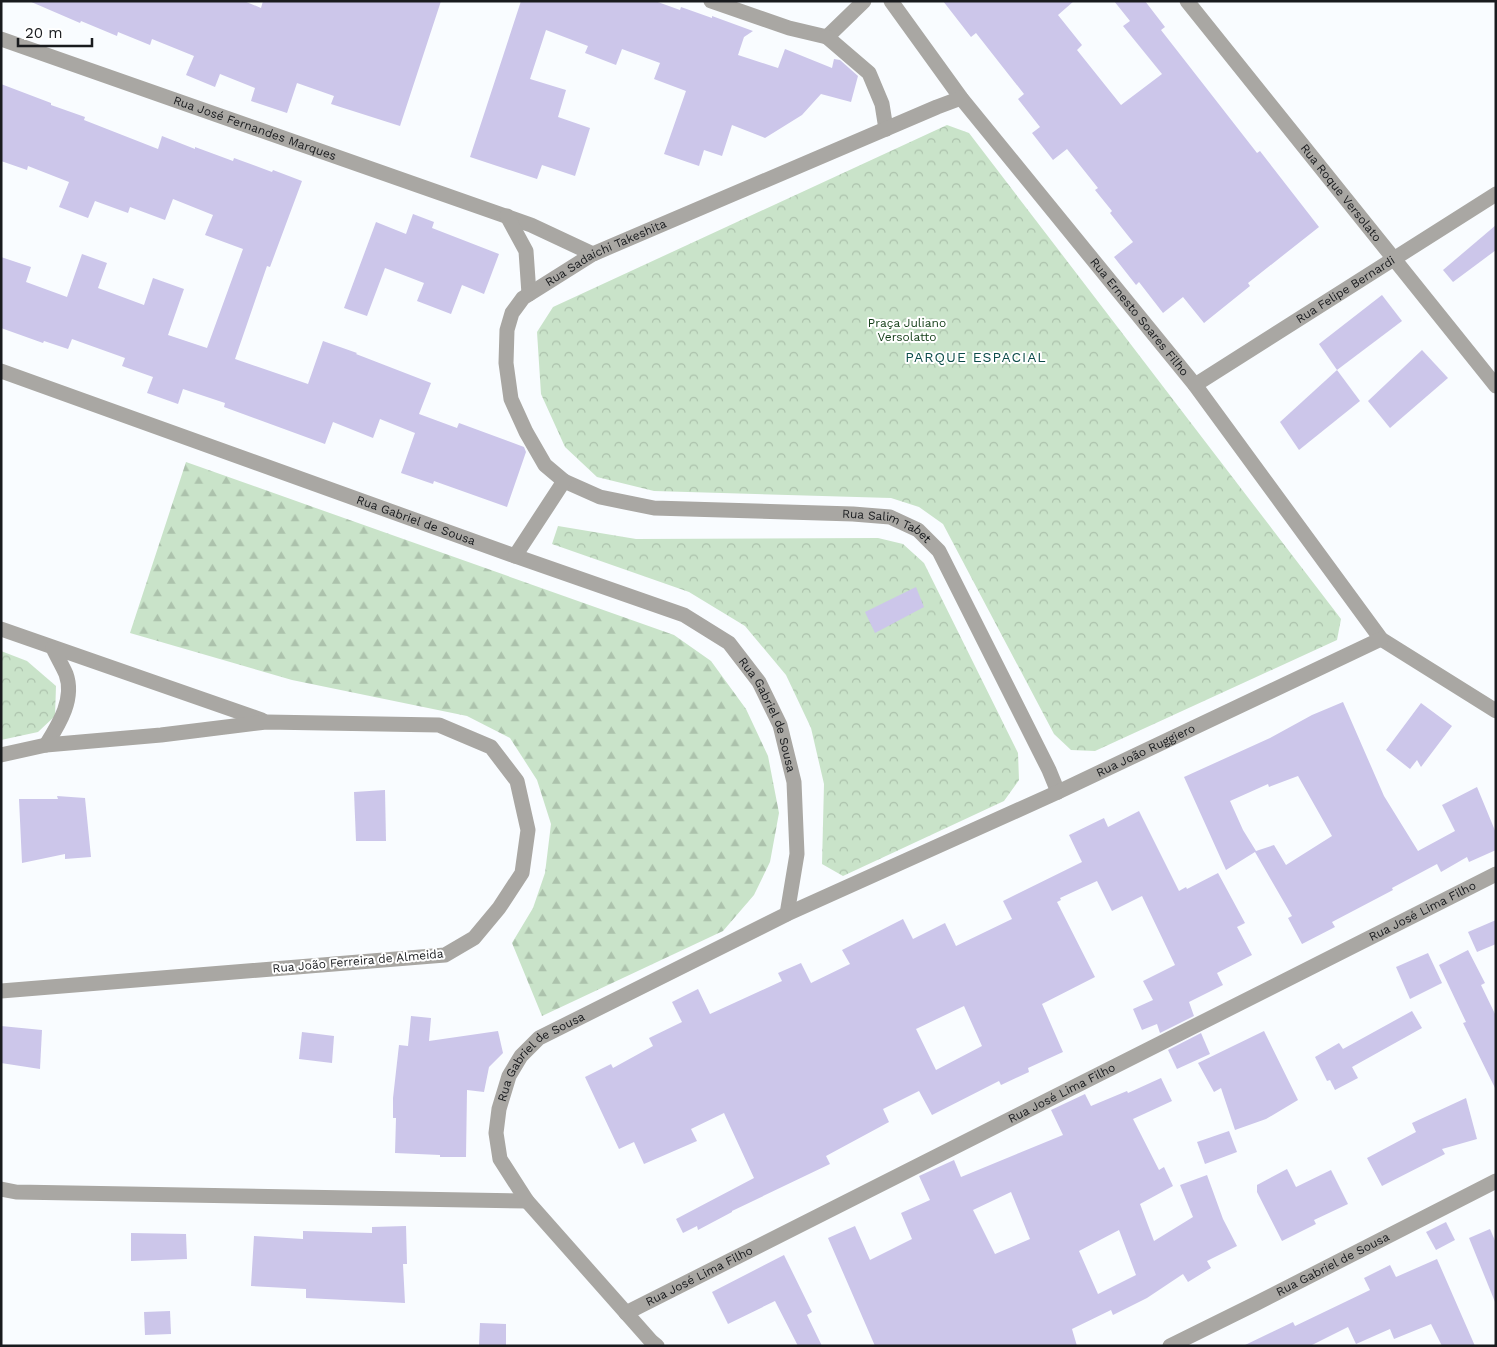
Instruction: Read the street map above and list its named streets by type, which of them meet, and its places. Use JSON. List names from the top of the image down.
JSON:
{
  "streets": {
    "street": [
      "Rua José Fernandes Marques",
      "Rua Roque Versolato",
      "Rua Sadaichi Takeshita",
      "Rua Felipe Bernardi",
      "Rua Ernesto Soares Filho",
      "Rua Gabriel de Sousa",
      "Rua Salim Tabet",
      "Rua João Ruggiero",
      "Rua José Lima Filho",
      "Rua João Ferreira de Almeida"
    ]
  },
  "crossings": [
    ["Rua José Fernandes Marques", "Rua Sadaichi Takeshita"],
    ["Rua Roque Versolato", "Rua Felipe Bernardi"],
    ["Rua Sadaichi Takeshita", "Rua Ernesto Soares Filho"],
    ["Rua Sadaichi Takeshita", "Rua Salim Tabet"],
    ["Rua Felipe Bernardi", "Rua Ernesto Soares Filho"],
    ["Rua Ernesto Soares Filho", "Rua João Ruggiero"],
    ["Rua Gabriel de Sousa", "Rua João Ruggiero"],
    ["Rua Gabriel de Sousa", "Rua José Lima Filho"],
    ["Rua Salim Tabet", "Rua João Ruggiero"]
  ],
  "districts": ["PARQUE ESPACIAL"],
  "parks": ["Praça Juliano Versolatto"],
  "scale_bar": "20 m"
}
